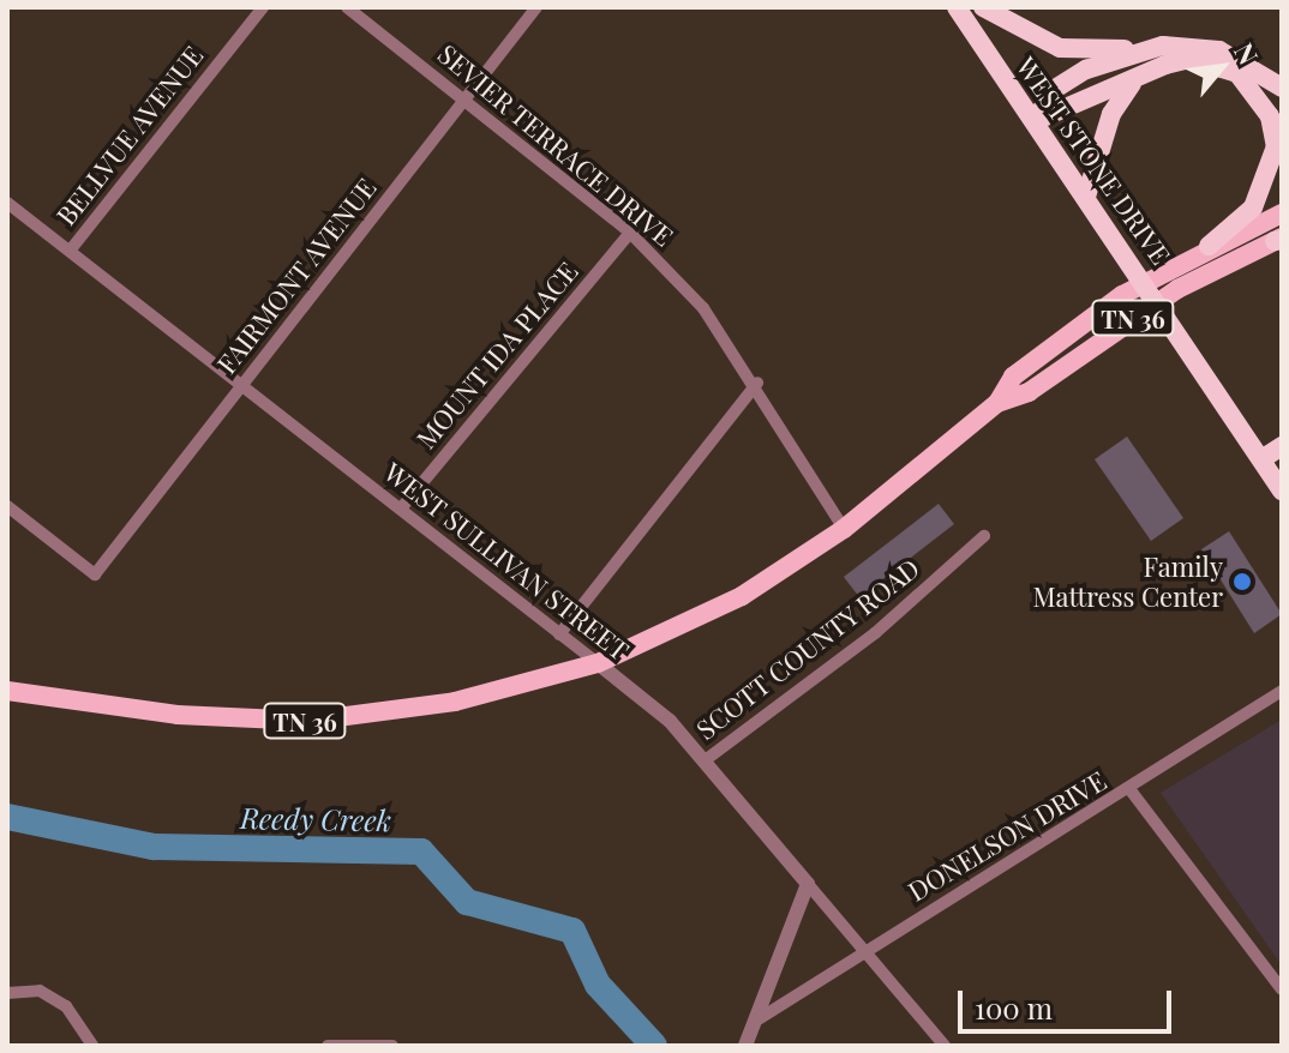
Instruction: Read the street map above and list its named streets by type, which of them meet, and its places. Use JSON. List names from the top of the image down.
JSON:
{
  "streets": {
    "highway": ["WEST STONE DRIVE"],
    "main road": ["TN 36"],
    "street": [
      "BELLVUE AVENUE",
      "SEVIER TERRACE DRIVE",
      "FAIRMONT AVENUE",
      "MOUNT IDA PLACE",
      "WEST SULLIVAN STREET",
      "SCOTT COUNTY ROAD",
      "DONELSON DRIVE"
    ]
  },
  "crossings": [
    ["BELLVUE AVENUE", "WEST SULLIVAN STREET"],
    ["SEVIER TERRACE DRIVE", "FAIRMONT AVENUE"],
    ["SEVIER TERRACE DRIVE", "TN 36"],
    ["SEVIER TERRACE DRIVE", "MOUNT IDA PLACE"],
    ["FAIRMONT AVENUE", "WEST SULLIVAN STREET"],
    ["TN 36", "WEST SULLIVAN STREET"],
    ["MOUNT IDA PLACE", "WEST SULLIVAN STREET"],
    ["WEST SULLIVAN STREET", "SCOTT COUNTY ROAD"]
  ],
  "water": ["Reedy Creek"],
  "places": ["Family Mattress Center"],
  "scale_bar": "100 m",
  "north": "top right"
}
